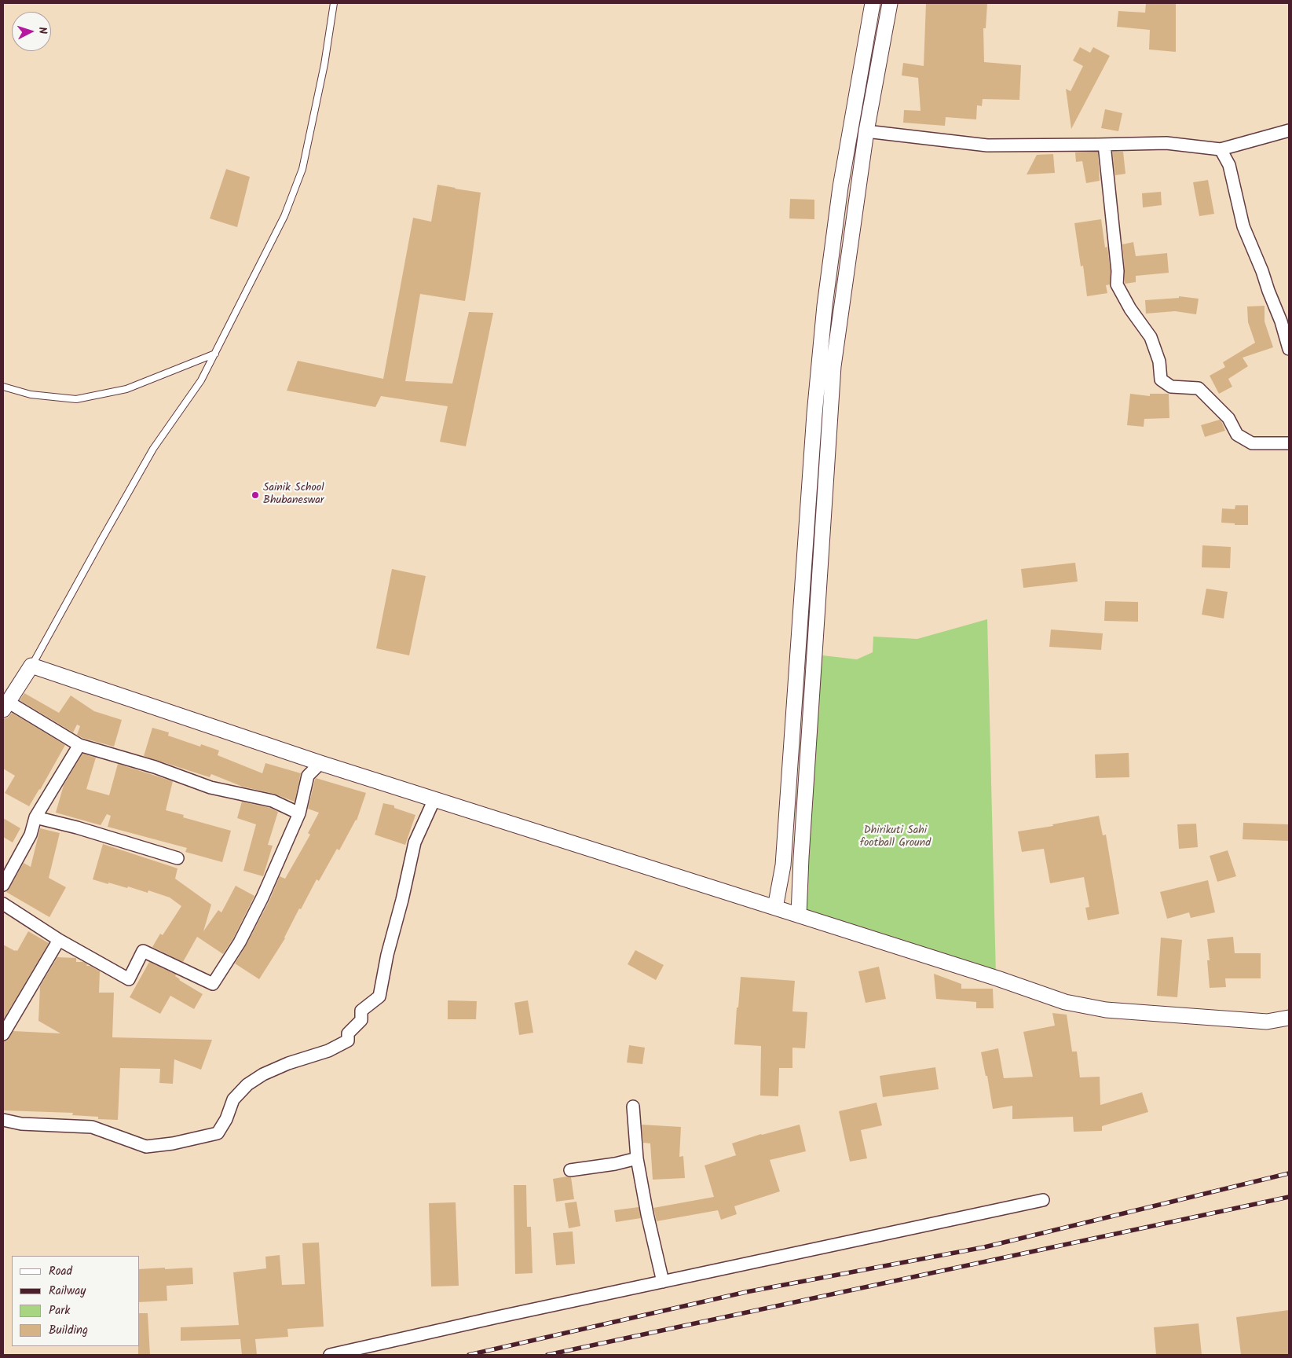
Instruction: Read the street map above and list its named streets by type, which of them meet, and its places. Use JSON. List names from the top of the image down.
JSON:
{
  "parks": ["Dhirikuti Sahi football Ground"],
  "places": ["Sainik School Bhubaneswar"],
  "legend": [
    "Road",
    "Railway",
    "Park",
    "Building"
  ],
  "north": "right"
}
